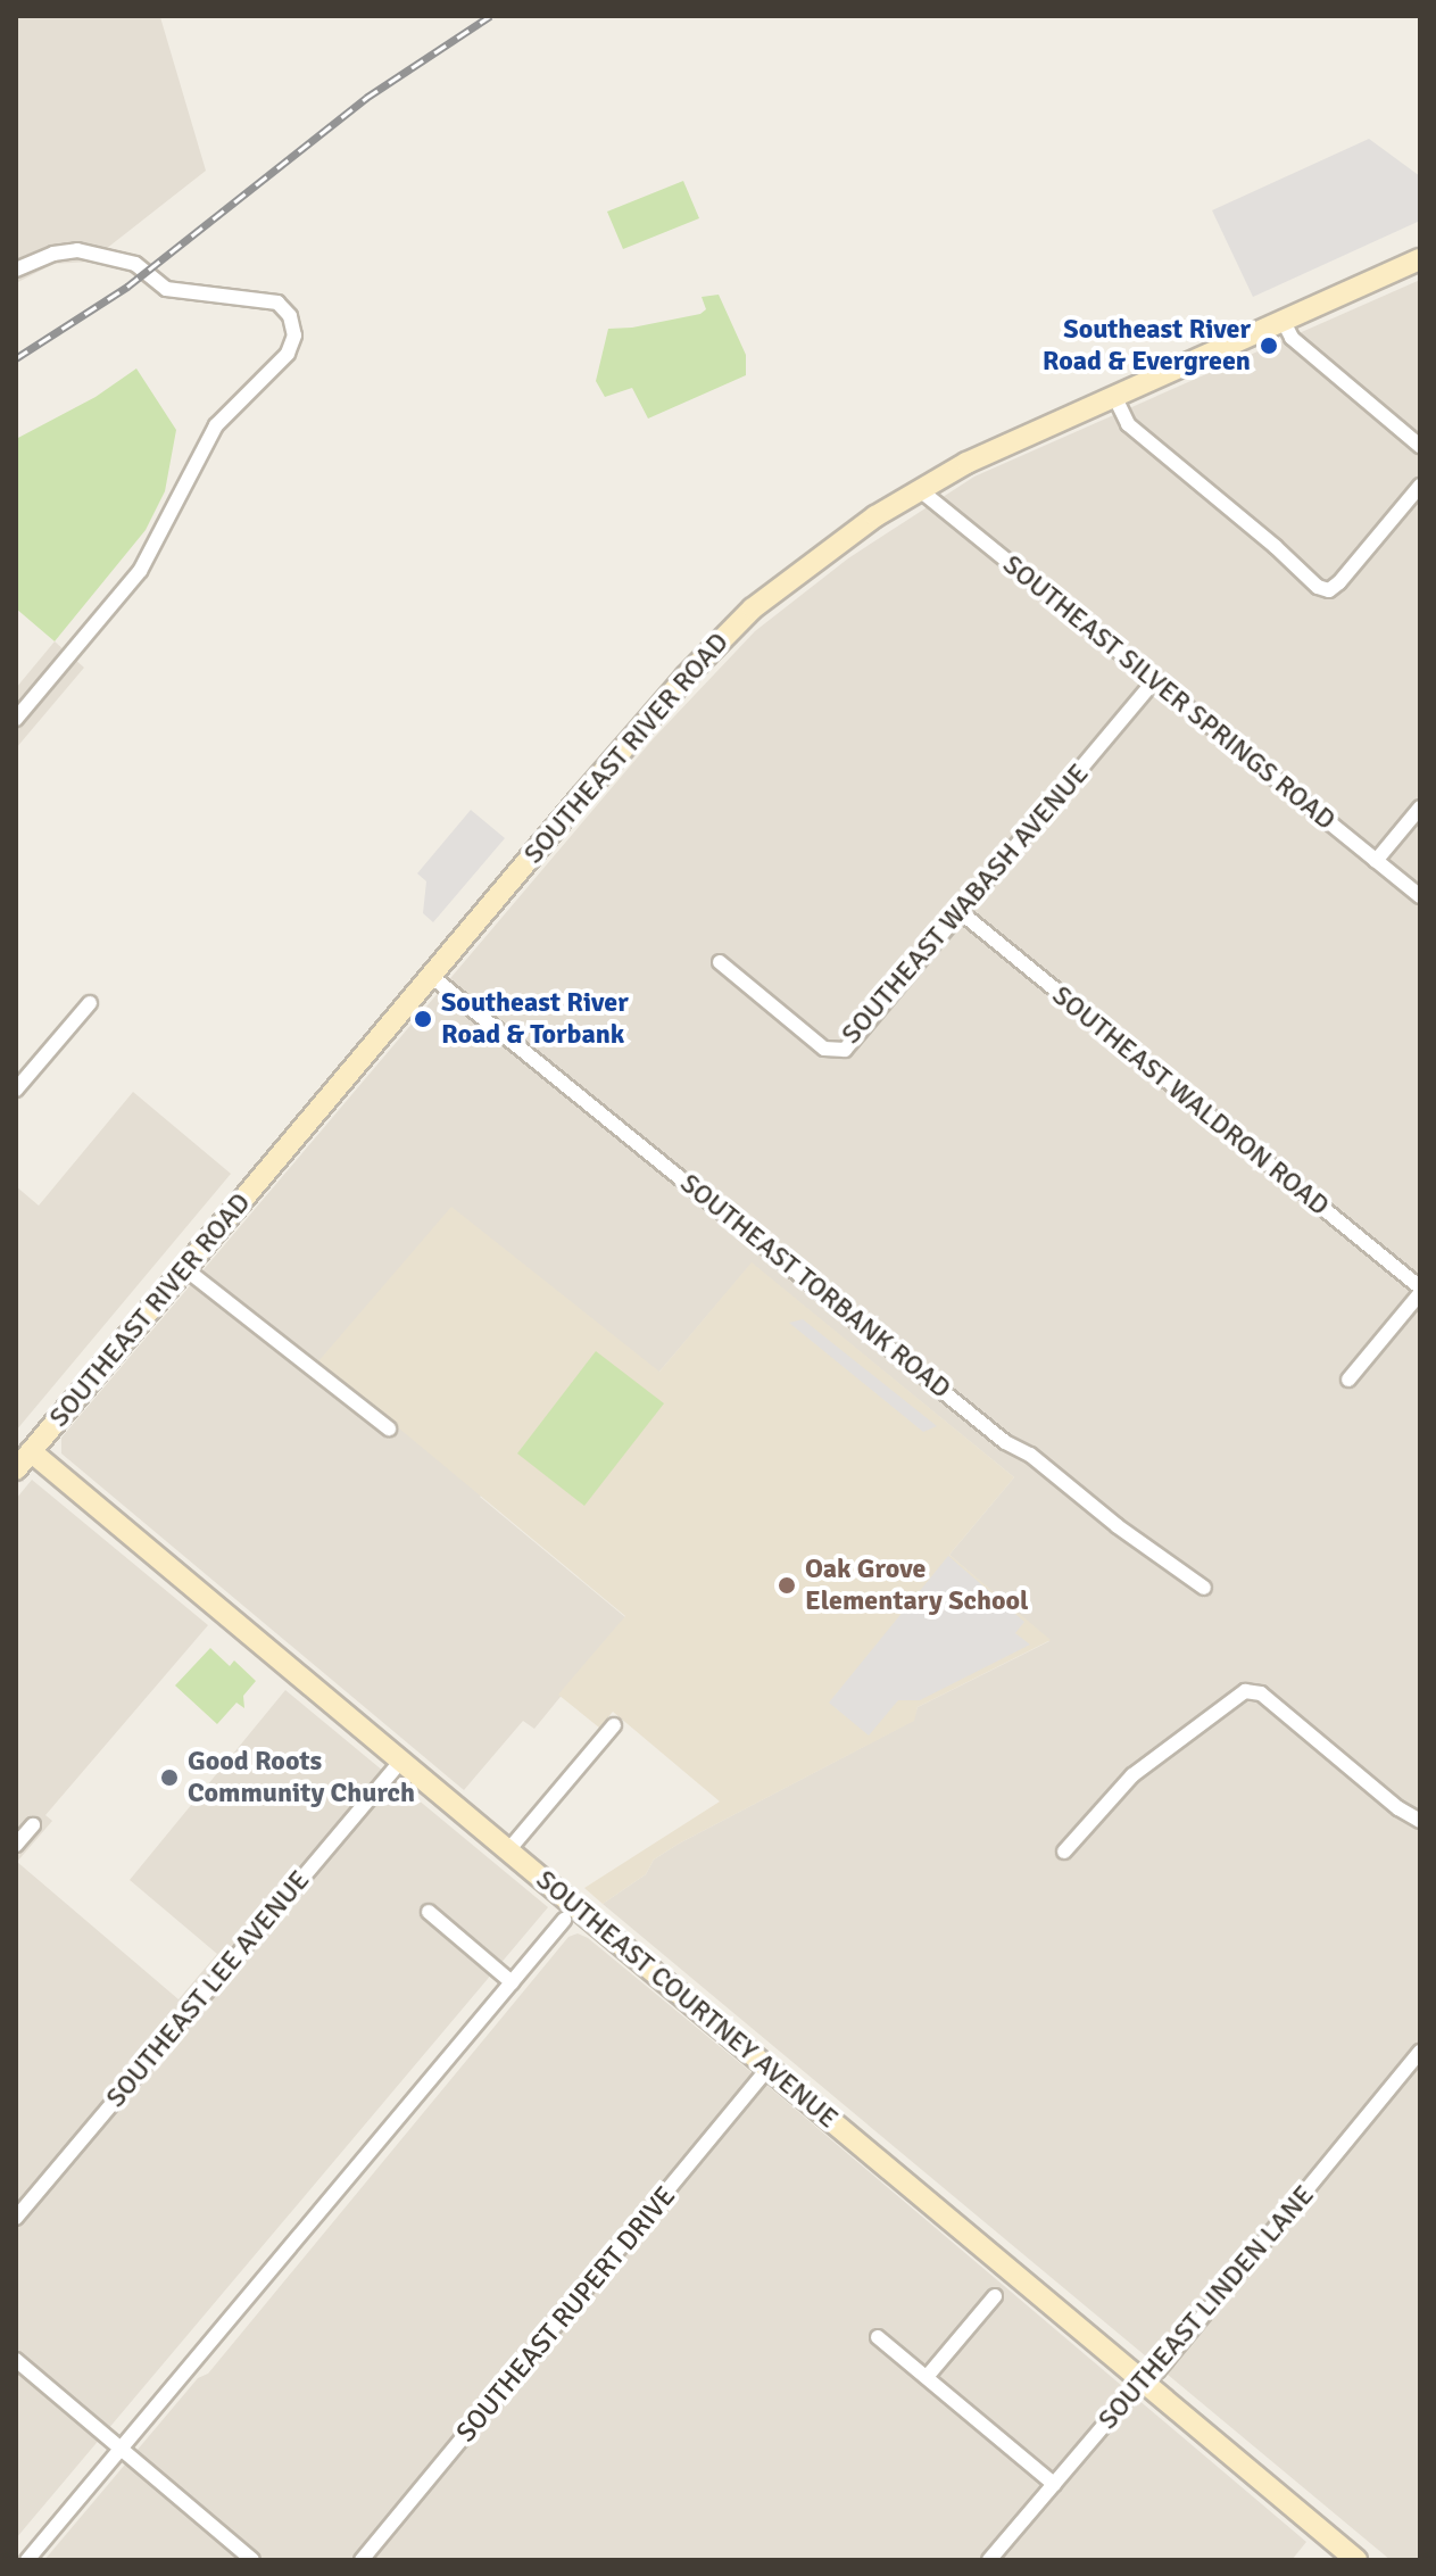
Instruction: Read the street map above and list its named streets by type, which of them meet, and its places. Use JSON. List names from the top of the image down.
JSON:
{
  "streets": {
    "street": [
      "SOUTHEAST SILVER SPRINGS ROAD",
      "SOUTHEAST RIVER ROAD",
      "SOUTHEAST WABASH AVENUE",
      "SOUTHEAST WALDRON ROAD",
      "SOUTHEAST TORBANK ROAD",
      "SOUTHEAST LEE AVENUE",
      "SOUTHEAST COURTNEY AVENUE",
      "SOUTHEAST LINDEN LANE",
      "SOUTHEAST RUPERT DRIVE"
    ]
  },
  "crossings": [
    ["SOUTHEAST SILVER SPRINGS ROAD", "SOUTHEAST RIVER ROAD"],
    ["SOUTHEAST SILVER SPRINGS ROAD", "SOUTHEAST WABASH AVENUE"],
    ["SOUTHEAST RIVER ROAD", "SOUTHEAST TORBANK ROAD"],
    ["SOUTHEAST RIVER ROAD", "SOUTHEAST COURTNEY AVENUE"],
    ["SOUTHEAST WABASH AVENUE", "SOUTHEAST WALDRON ROAD"],
    ["SOUTHEAST LEE AVENUE", "SOUTHEAST COURTNEY AVENUE"],
    ["SOUTHEAST COURTNEY AVENUE", "SOUTHEAST LINDEN LANE"],
    ["SOUTHEAST COURTNEY AVENUE", "SOUTHEAST RUPERT DRIVE"]
  ],
  "places": [
    "Southeast River Road & Evergreen",
    "Southeast River Road & Torbank",
    "Oak Grove Elementary School",
    "Good Roots Community Church"
  ]
}
